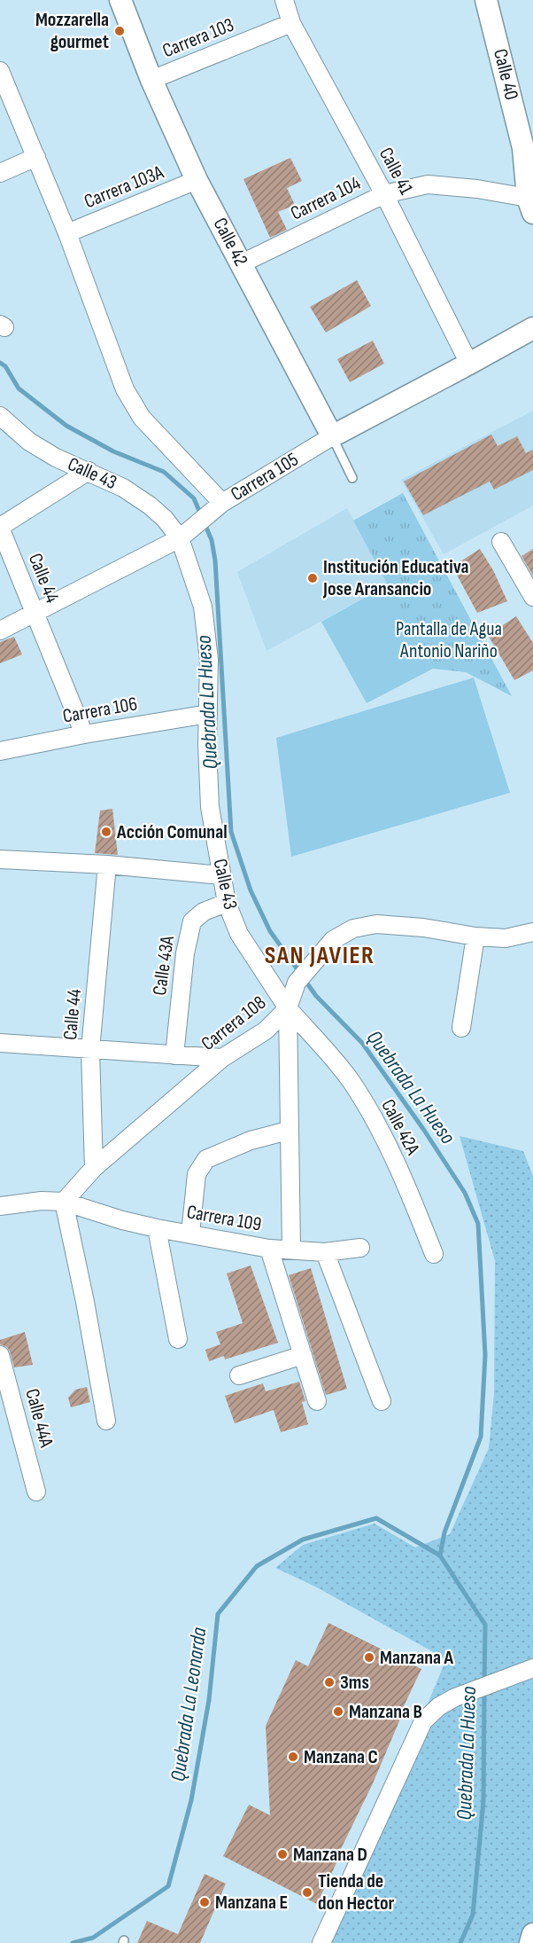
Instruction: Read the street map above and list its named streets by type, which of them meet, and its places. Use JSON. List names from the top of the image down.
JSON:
{
  "streets": {
    "street": [
      "Carrera 103",
      "Calle 40",
      "Calle 41",
      "Carrera 103A",
      "Carrera 104",
      "Calle 42",
      "Calle 43",
      "Carrera 105",
      "Calle 44",
      "Carrera 106",
      "Calle 43A",
      "Carrera 108",
      "Calle 42A",
      "Carrera 109",
      "Calle 44A"
    ]
  },
  "crossings": [
    ["Carrera 103", "Calle 41"],
    ["Carrera 103", "Calle 42"],
    ["Calle 40", "Carrera 104"],
    ["Calle 41", "Carrera 104"],
    ["Calle 41", "Carrera 105"],
    ["Carrera 103A", "Calle 42"],
    ["Carrera 104", "Calle 42"],
    ["Calle 42", "Carrera 105"],
    ["Calle 43", "Carrera 105"],
    ["Calle 43", "Carrera 106"],
    ["Calle 43", "Calle 43A"],
    ["Calle 43", "Carrera 108"],
    ["Calle 43", "Calle 42A"],
    ["Carrera 105", "Calle 44"],
    ["Calle 44", "Carrera 106"],
    ["Calle 44", "Carrera 108"],
    ["Carrera 108", "Calle 42A"],
    ["Carrera 108", "Carrera 109"]
  ],
  "districts": ["SAN JAVIER"],
  "water": ["Quebrada La Hueso", "Quebrada La Leonarda"],
  "parks": ["Pantalla de Agua Antonio Nariño"],
  "places": [
    "Mozzarella gourmet",
    "Institución Educativa Jose Aransancio",
    "Acción Comunal",
    "Manzana A",
    "3ms",
    "Manzana B",
    "Manzana C",
    "Manzana D",
    "Tienda de don Hector",
    "Manzana E"
  ]
}
